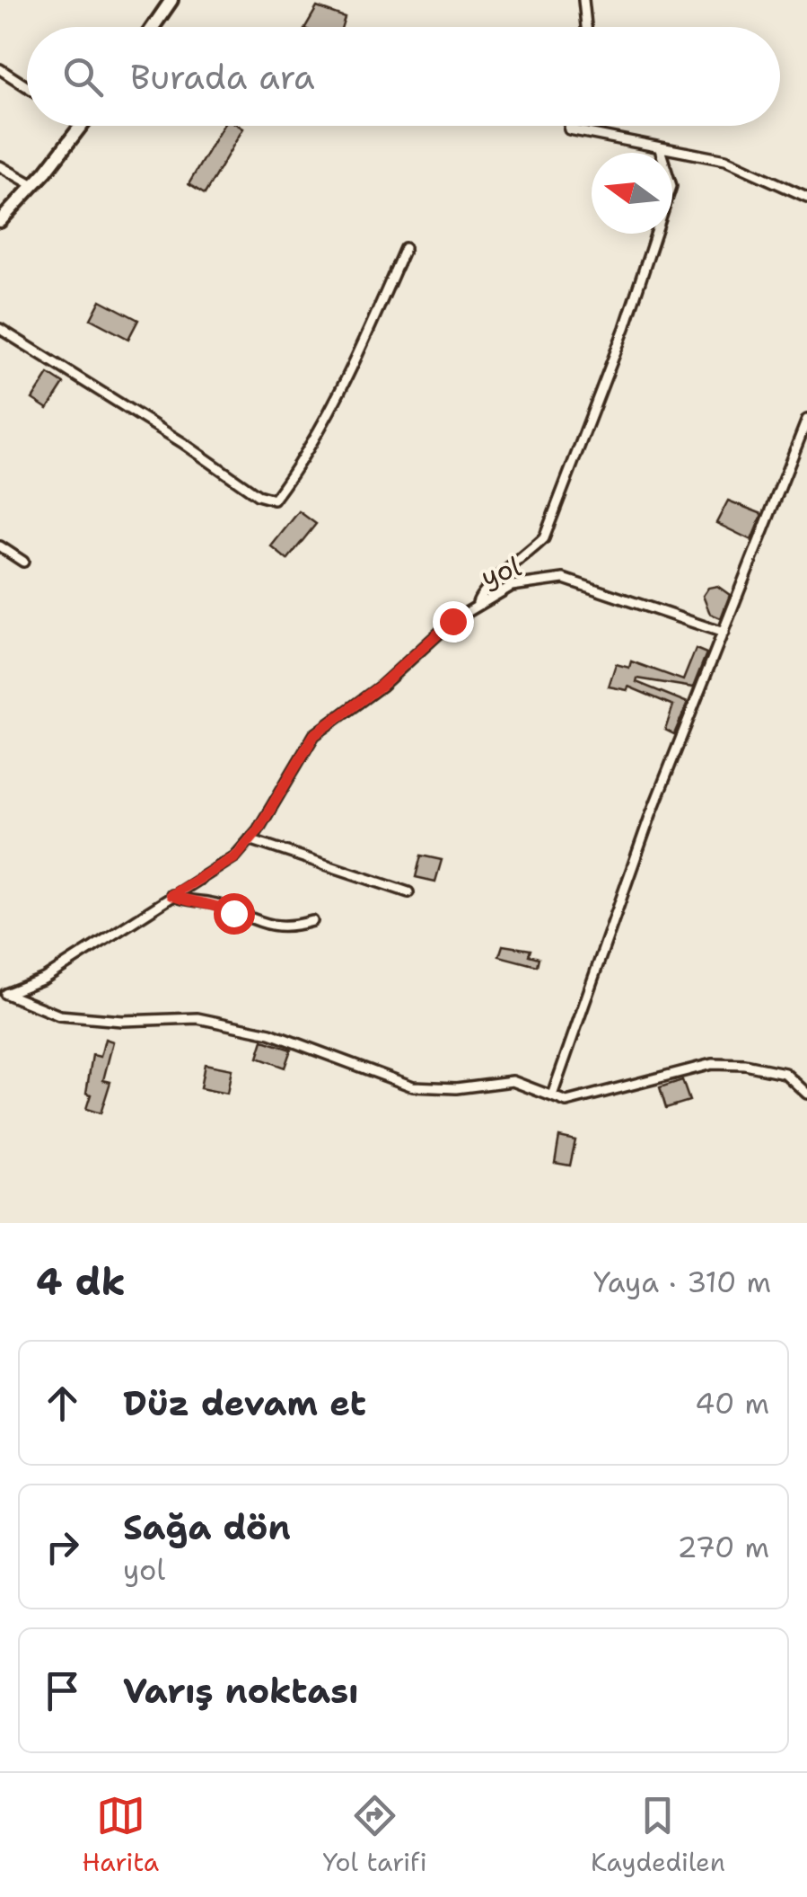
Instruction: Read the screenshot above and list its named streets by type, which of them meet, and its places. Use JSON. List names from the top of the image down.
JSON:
{
  "streets": {
    "street": ["yol"]
  },
  "north": "left",
  "page": {
    "search": "Burada ara",
    "heading": ["4 dk", "Yaya · 310 m"],
    "list": [
      ["Düz devam et", "40 m"],
      ["Sağa dön", "yol", "270 m"],
      "Varış noktası"
    ],
    "nav": ["Harita", "Yol tarifi", "Kaydedilen"]
  }
}
